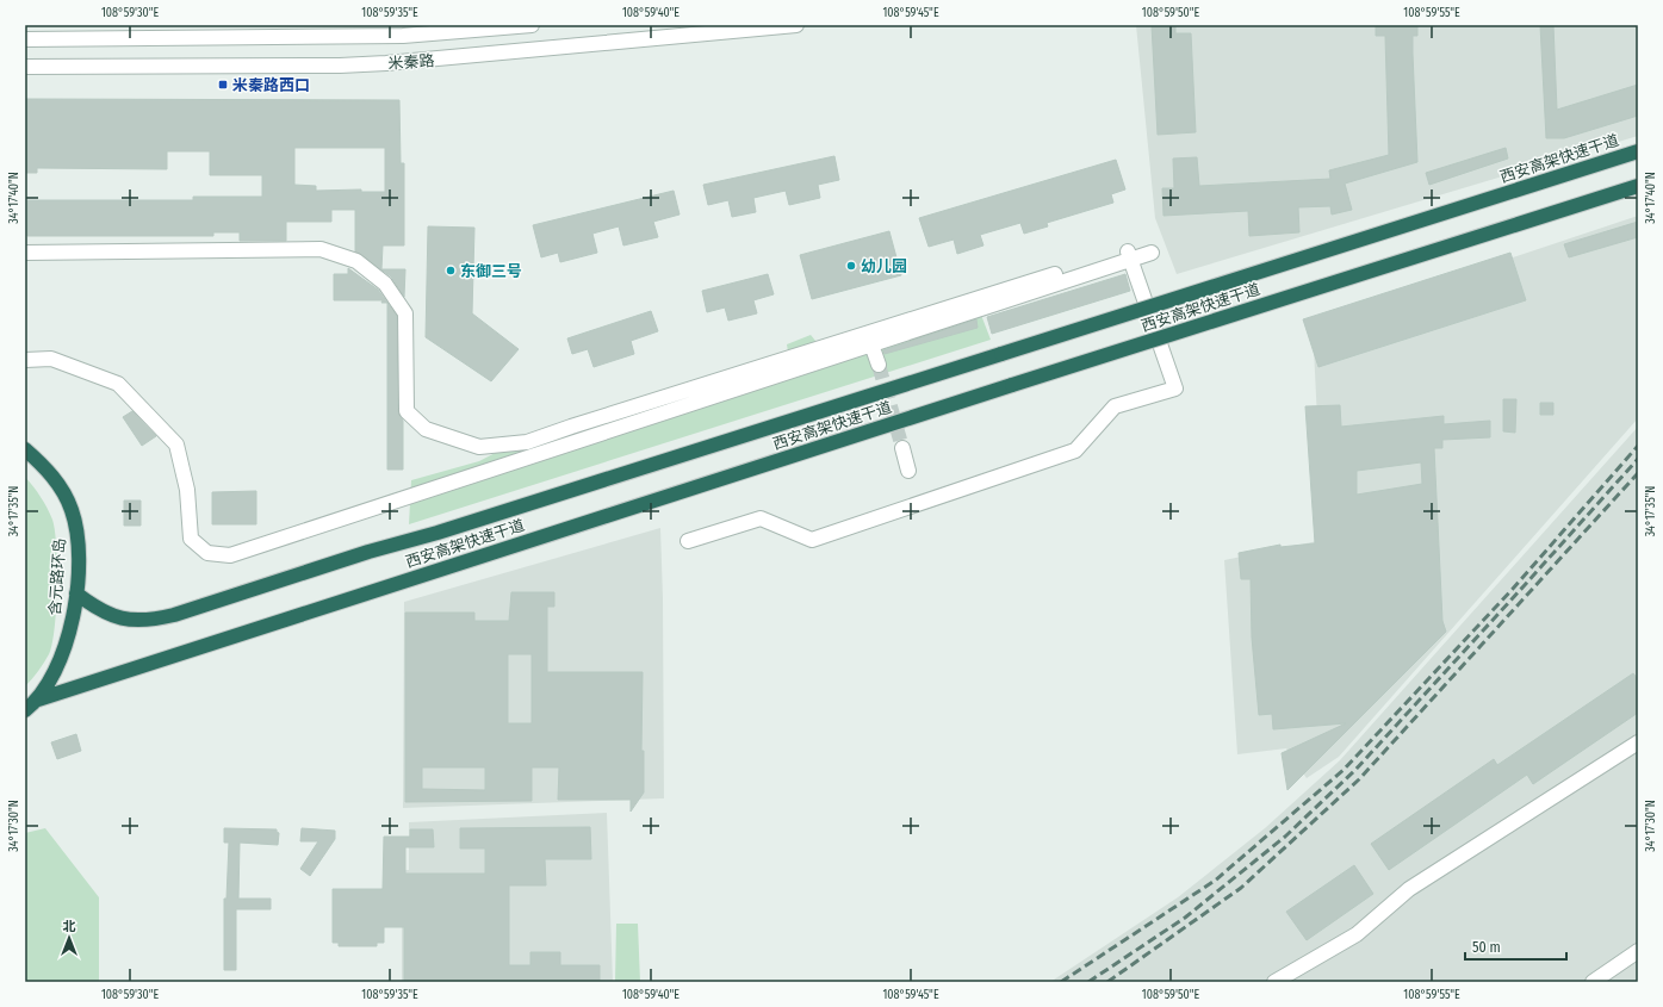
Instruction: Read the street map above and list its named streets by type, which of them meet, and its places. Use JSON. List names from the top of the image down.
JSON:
{
  "streets": {
    "highway": ["西安高架快速干道", "含元路环岛"],
    "street": ["米秦路"]
  },
  "crossings": [
    ["西安高架快速干道", "含元路环岛"]
  ],
  "places": {
    "transit": ["米秦路西口"],
    "other": ["幼儿园", "东御三号"]
  },
  "scale_bar": "50 m",
  "north": "top",
  "coordinates": [
    "108°59'30\"E",
    "108°59'35\"E",
    "108°59'40\"E",
    "108°59'45\"E",
    "108°59'50\"E",
    "108°59'55\"E",
    "34°17'40\"N",
    "34°17'35\"N",
    "34°17'30\"N"
  ]
}
